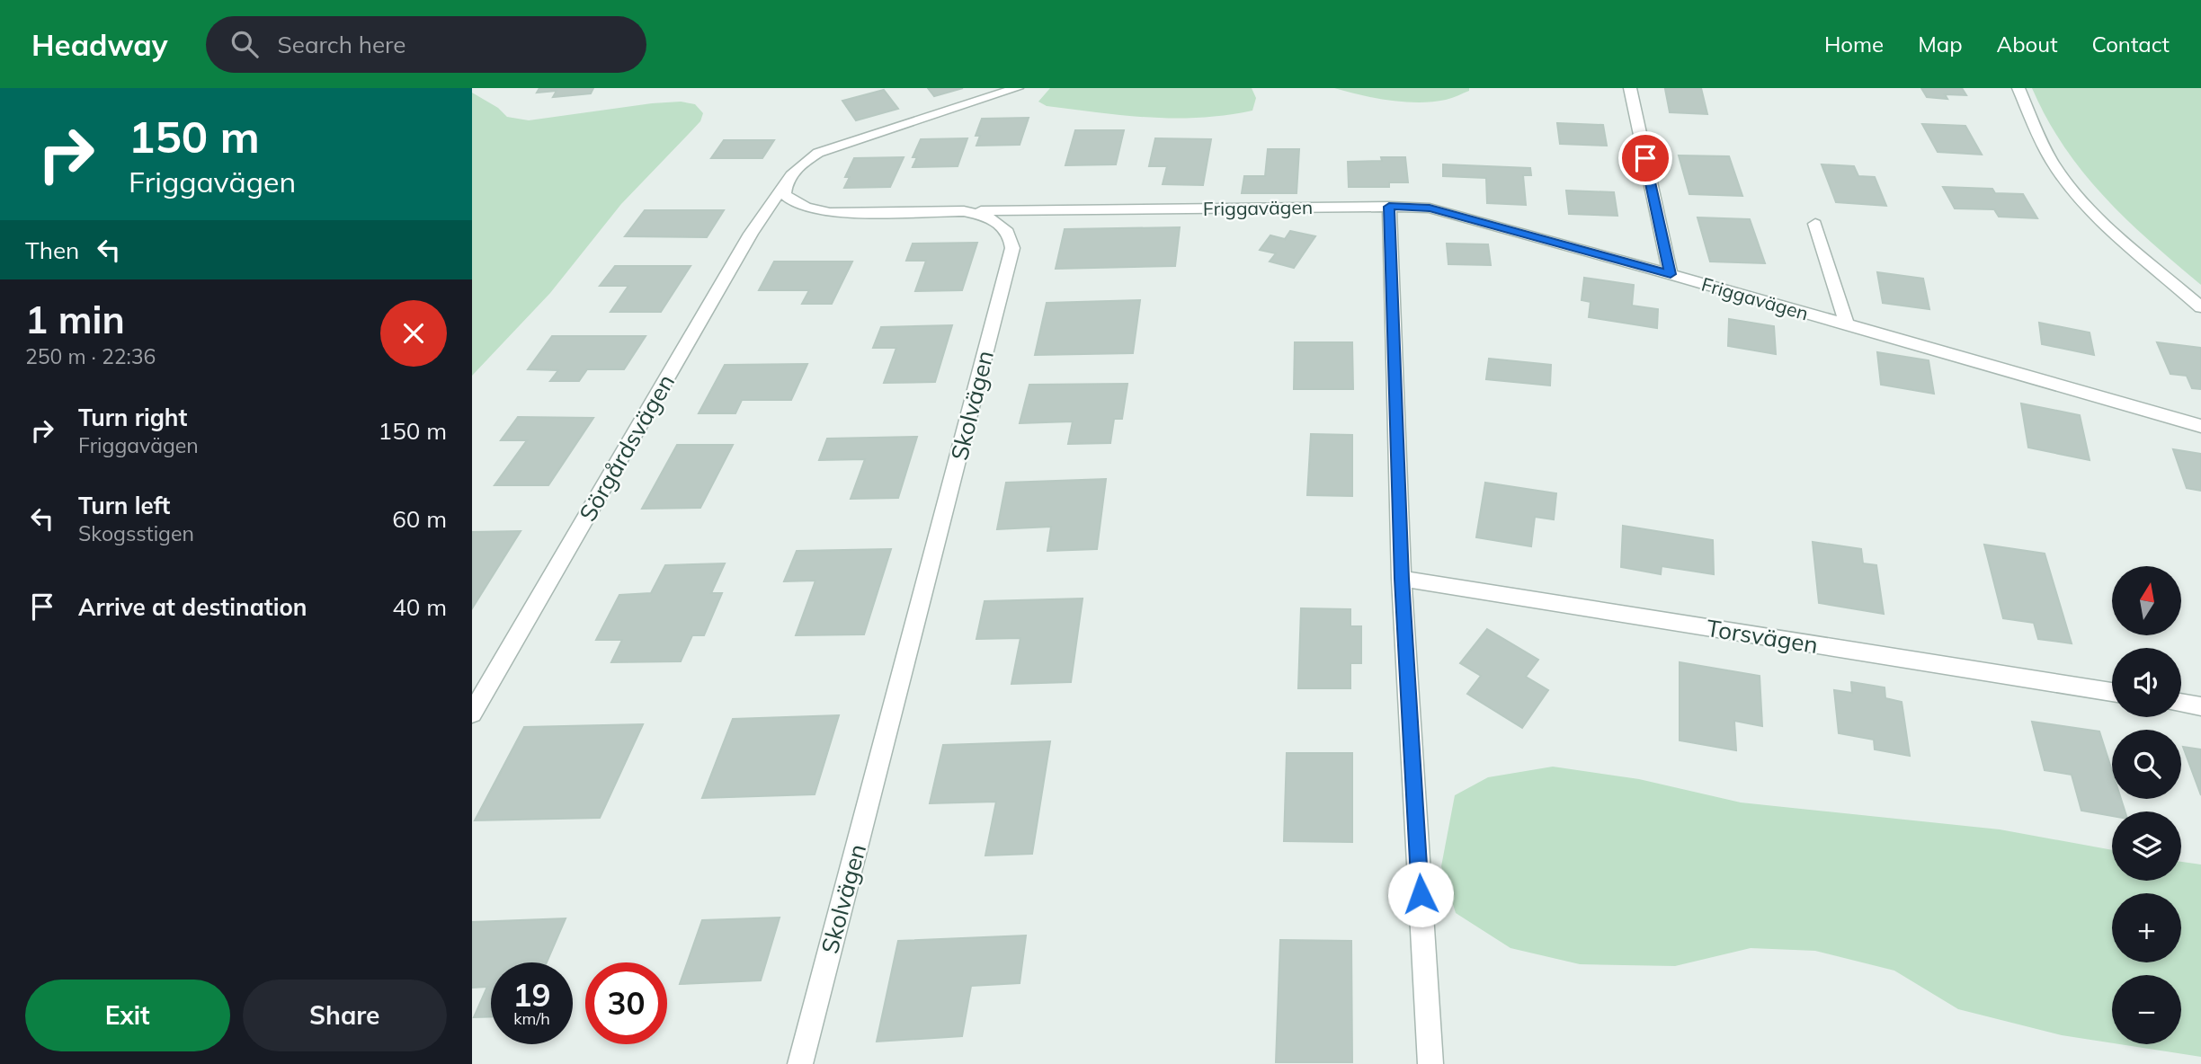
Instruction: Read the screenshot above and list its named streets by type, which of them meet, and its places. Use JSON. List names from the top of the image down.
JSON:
{
  "streets": {
    "street": [
      "Friggavägen",
      "Skolvägen",
      "Sörgårdsvägen",
      "Torsvägen"
    ]
  },
  "crossings": [
    ["Friggavägen", "Skolvägen"],
    ["Skolvägen", "Sörgårdsvägen"]
  ],
  "north": "top",
  "page": {
    "header": "Headway",
    "search": "Search here",
    "nav": [
      "Home",
      "Map",
      "About",
      "Contact"
    ],
    "turn": ["150 m", "Friggavägen"],
    "then": "Then",
    "heading": ["1 min", "250 m · 22:36"],
    "list": [
      {
        "name": "Turn right",
        "note": "Friggavägen",
        "value": "150 m"
      },
      {
        "name": "Turn left",
        "note": "Skogsstigen",
        "value": "60 m"
      },
      {
        "name": "Arrive at destination",
        "value": "40 m"
      }
    ],
    "map_buttons": ["+", "−"],
    "speed": "19 km/h",
    "limit": "30",
    "buttons": ["Exit", "Share"]
  }
}
